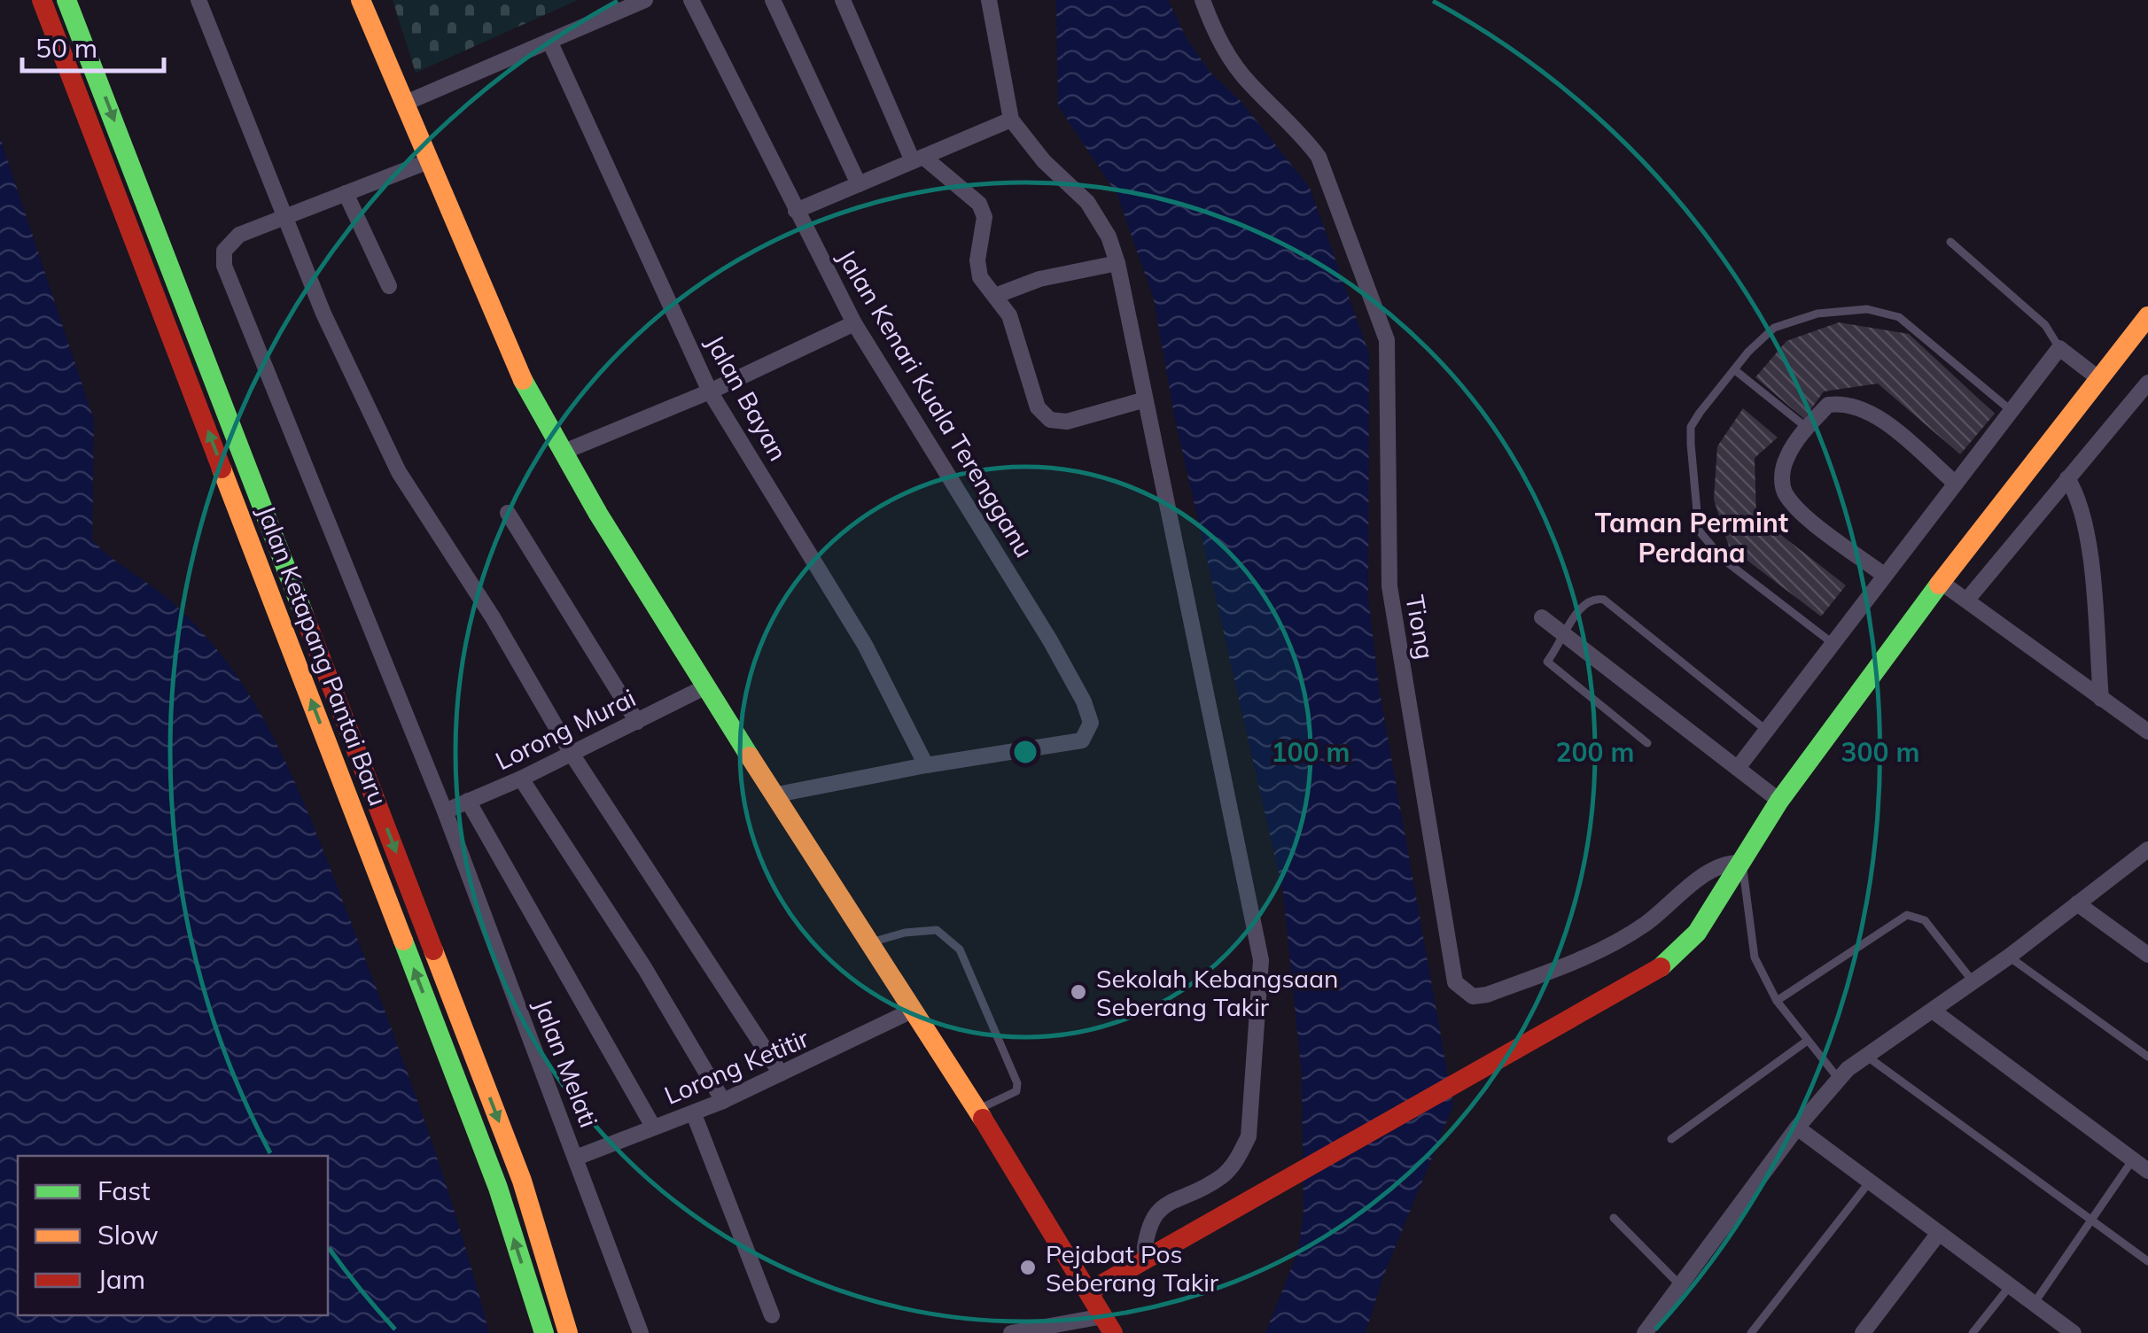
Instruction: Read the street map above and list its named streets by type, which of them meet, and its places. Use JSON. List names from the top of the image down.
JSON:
{
  "streets": {
    "street": [
      "Jalan Bayan",
      "Jalan Kenari Kuala Terengganu",
      "Tiong",
      "Jalan Ketapang Pantai Baru",
      "Lorong Murai",
      "Jalan Melati",
      "Lorong Ketitir"
    ]
  },
  "crossings": [
    ["Jalan Bayan", "Jalan Kenari Kuala Terengganu"],
    ["Lorong Murai", "Jalan Melati"],
    ["Jalan Melati", "Lorong Ketitir"]
  ],
  "districts": ["Taman Permint Perdana"],
  "places": ["Sekolah Kebangsaan Seberang Takir", "Pejabat Pos Seberang Takir"],
  "legend": ["Fast", "Slow", "Jam"],
  "scale_bar": "50 m",
  "rings": ["100 m", "200 m", "300 m"]
}
